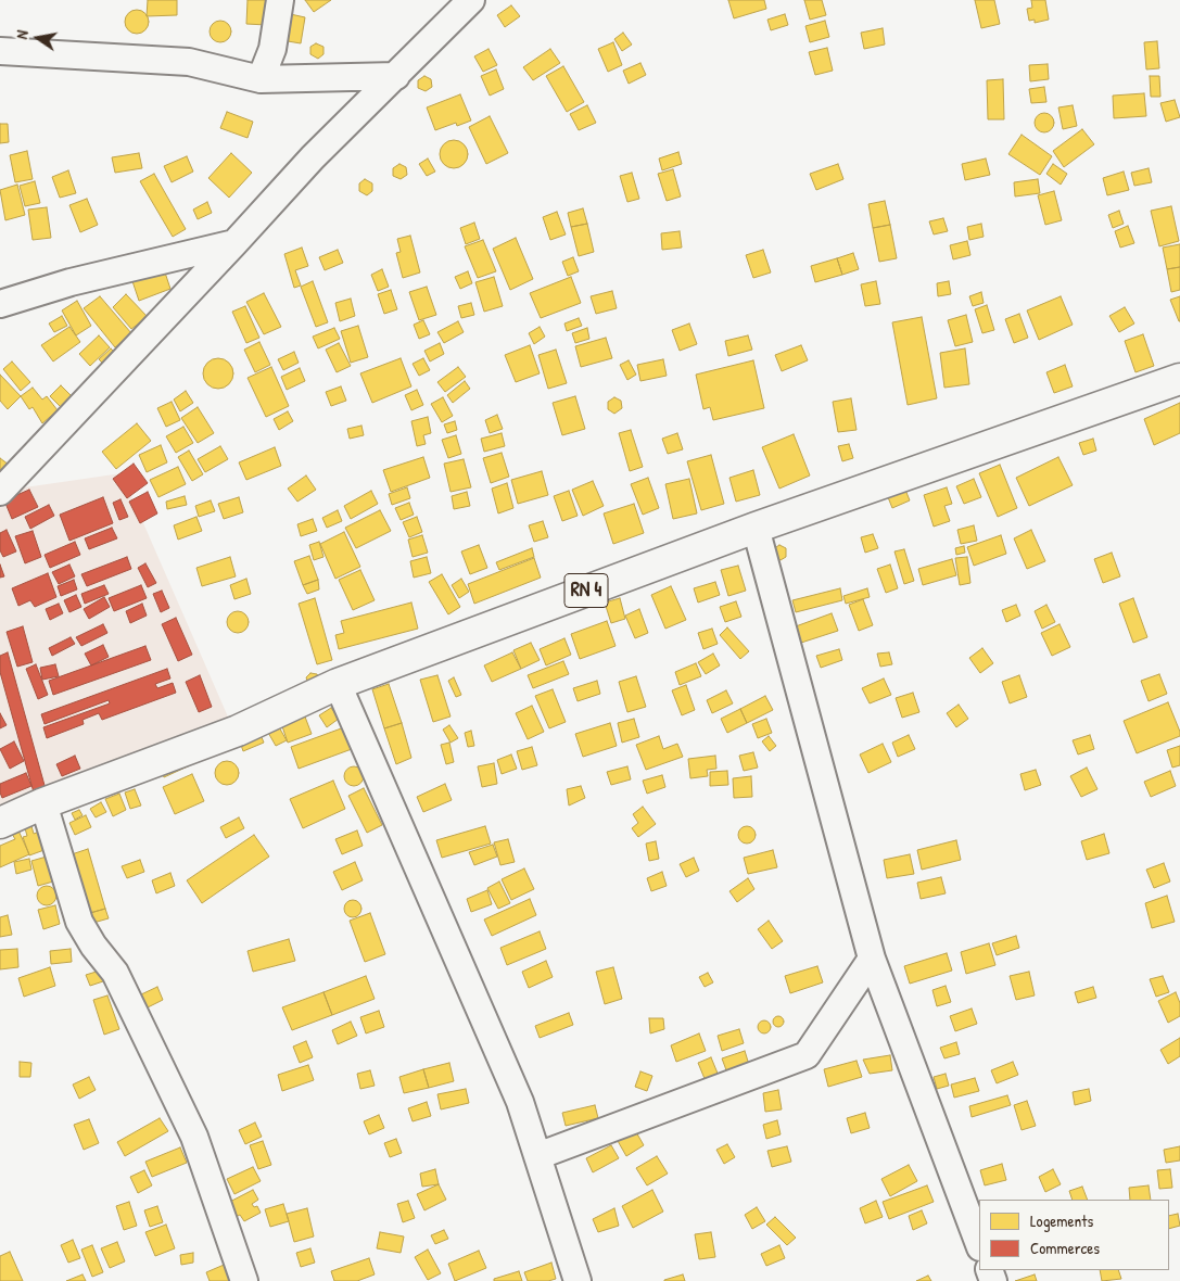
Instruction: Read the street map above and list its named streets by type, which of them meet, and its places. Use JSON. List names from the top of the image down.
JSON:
{
  "streets": {
    "highway": ["RN 4"]
  },
  "legend": ["Logements", "Commerces"],
  "north": "left"
}
